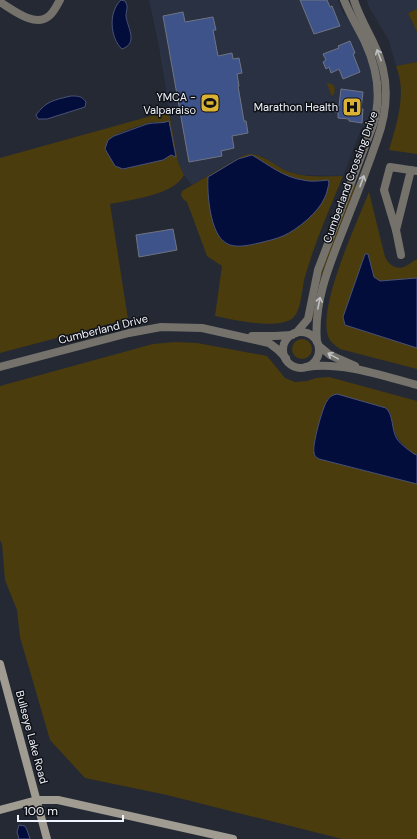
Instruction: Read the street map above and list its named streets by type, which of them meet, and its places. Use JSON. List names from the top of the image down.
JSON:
{
  "streets": {
    "street": ["Cumberland Crossing Drive", "Cumberland Drive", "Bullseye Lake Road"]
  },
  "crossings": [
    ["Cumberland Crossing Drive", "Cumberland Drive"]
  ],
  "places": {
    "sports": ["YMCA - Valparaiso"],
    "hospital": ["Marathon Health"]
  },
  "scale_bar": "100 m"
}
